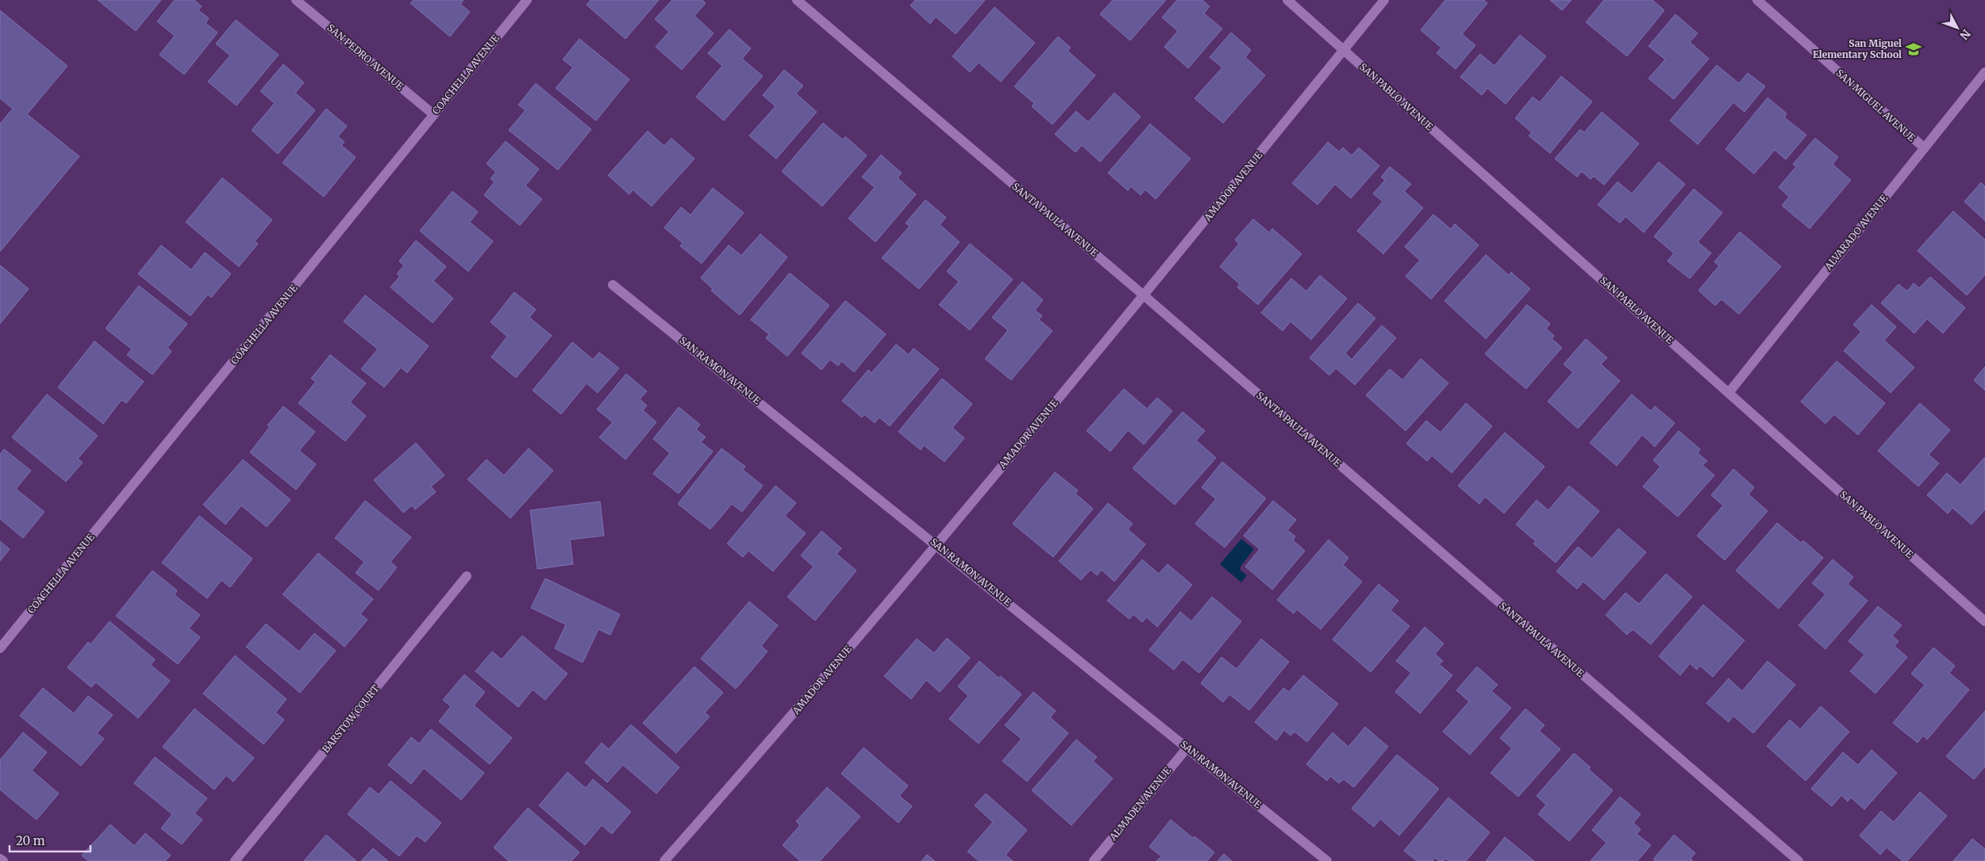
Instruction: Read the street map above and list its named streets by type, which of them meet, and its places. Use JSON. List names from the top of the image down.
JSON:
{
  "streets": {
    "street": [
      "SAN PEDRO AVENUE",
      "COACHELLA AVENUE",
      "SAN PABLO AVENUE",
      "SAN MIGUEL AVENUE",
      "AMADOR AVENUE",
      "SANTA PAULA AVENUE",
      "ALVARADO AVENUE",
      "SAN RAMON AVENUE",
      "BARSTOW COURT",
      "ALMADEN AVENUE"
    ]
  },
  "crossings": [
    ["SAN PEDRO AVENUE", "COACHELLA AVENUE"],
    ["SAN PABLO AVENUE", "AMADOR AVENUE"],
    ["SAN PABLO AVENUE", "ALVARADO AVENUE"],
    ["SAN MIGUEL AVENUE", "ALVARADO AVENUE"],
    ["AMADOR AVENUE", "SANTA PAULA AVENUE"],
    ["AMADOR AVENUE", "SAN RAMON AVENUE"],
    ["SAN RAMON AVENUE", "ALMADEN AVENUE"]
  ],
  "places": {
    "school or university": ["San Miguel Elementary School"]
  },
  "scale_bar": "20 m",
  "north": "bottom right"
}
